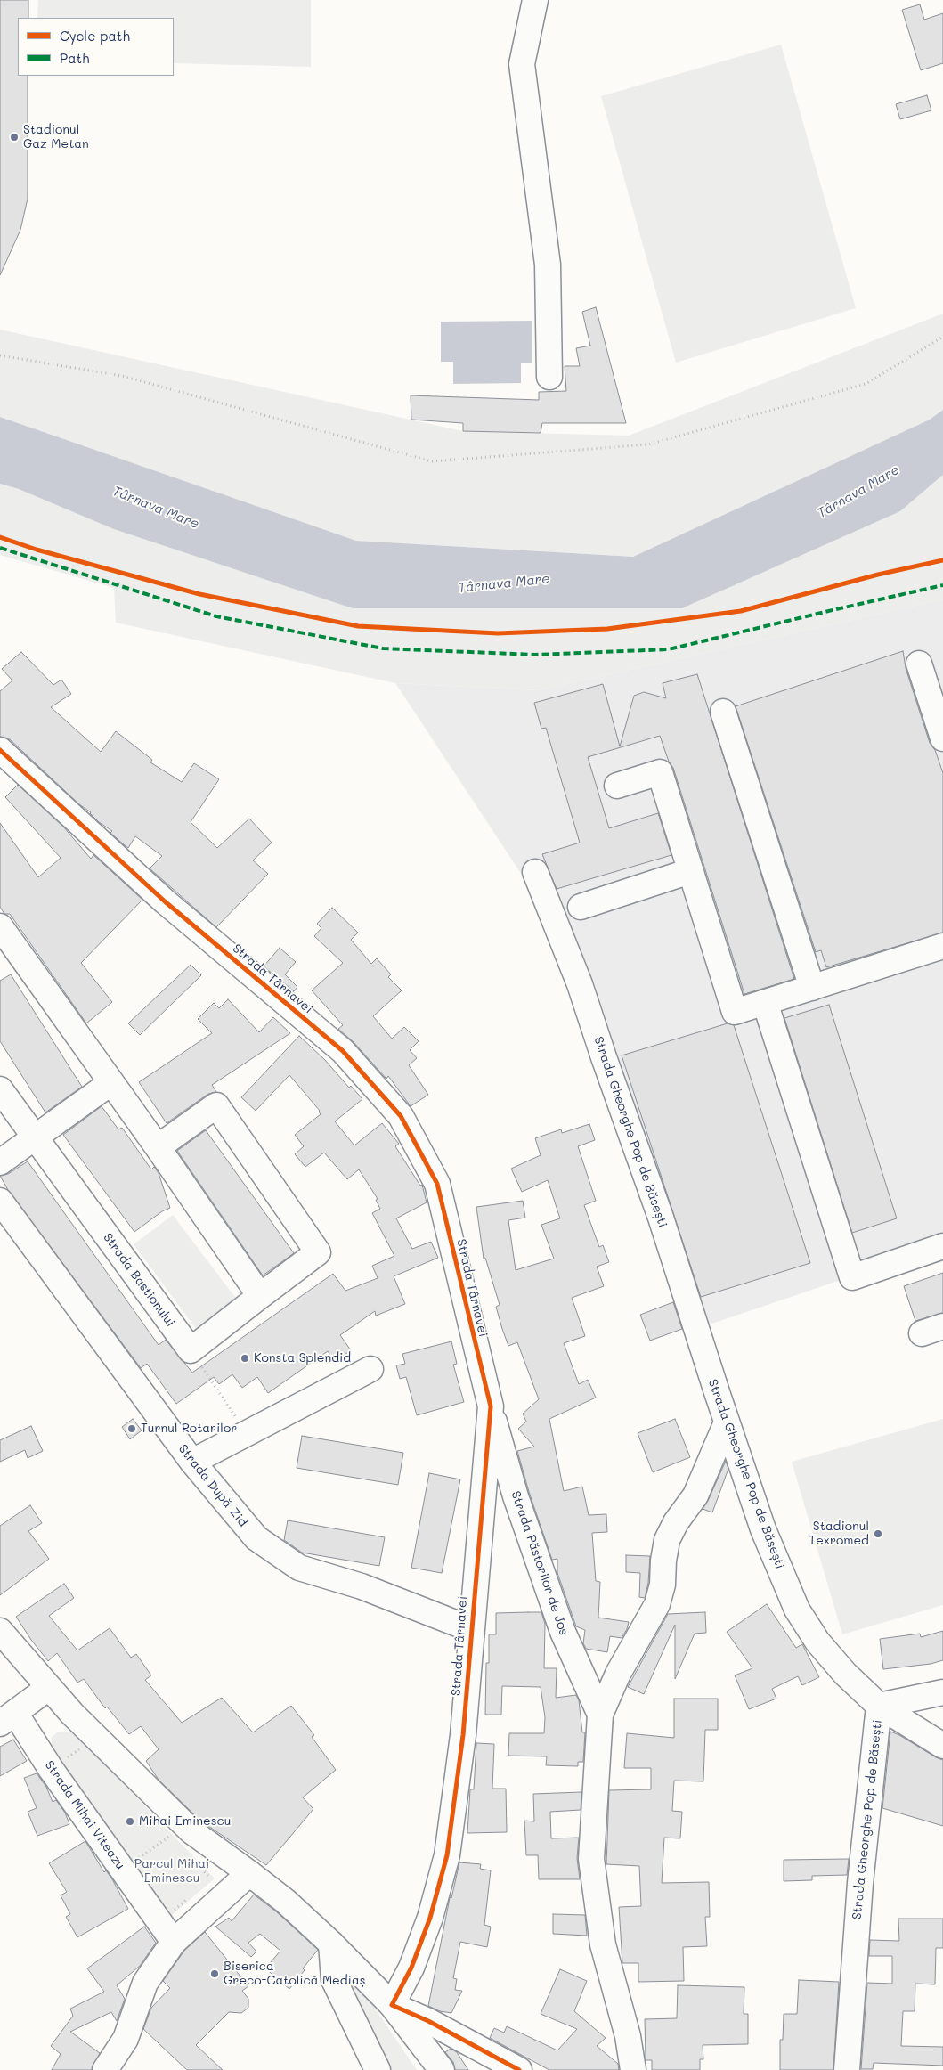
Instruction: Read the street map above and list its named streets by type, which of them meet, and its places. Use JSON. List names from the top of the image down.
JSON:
{
  "streets": {
    "street": [
      "Strada Târnavei",
      "Strada Gheorghe Pop de Băsești",
      "Strada Bastionului",
      "Strada După Zid",
      "Strada Păstorilor de Jos",
      "Strada Mihai Viteazu"
    ]
  },
  "crossings": [
    ["Strada Târnavei", "Strada După Zid"],
    ["Strada Târnavei", "Strada Păstorilor de Jos"],
    ["Strada Gheorghe Pop de Băsești", "Strada Păstorilor de Jos"]
  ],
  "water": ["Târnava Mare"],
  "parks": ["Parcul Mihai Eminescu"],
  "places": [
    "Stadionul Gaz Metan",
    "Konsta Splendid",
    "Turnul Rotarilor",
    "Stadionul Texromed",
    "Mihai Eminescu",
    "Biserica Greco-Catolică Mediaș"
  ],
  "legend": ["Cycle path", "Path"]
}
